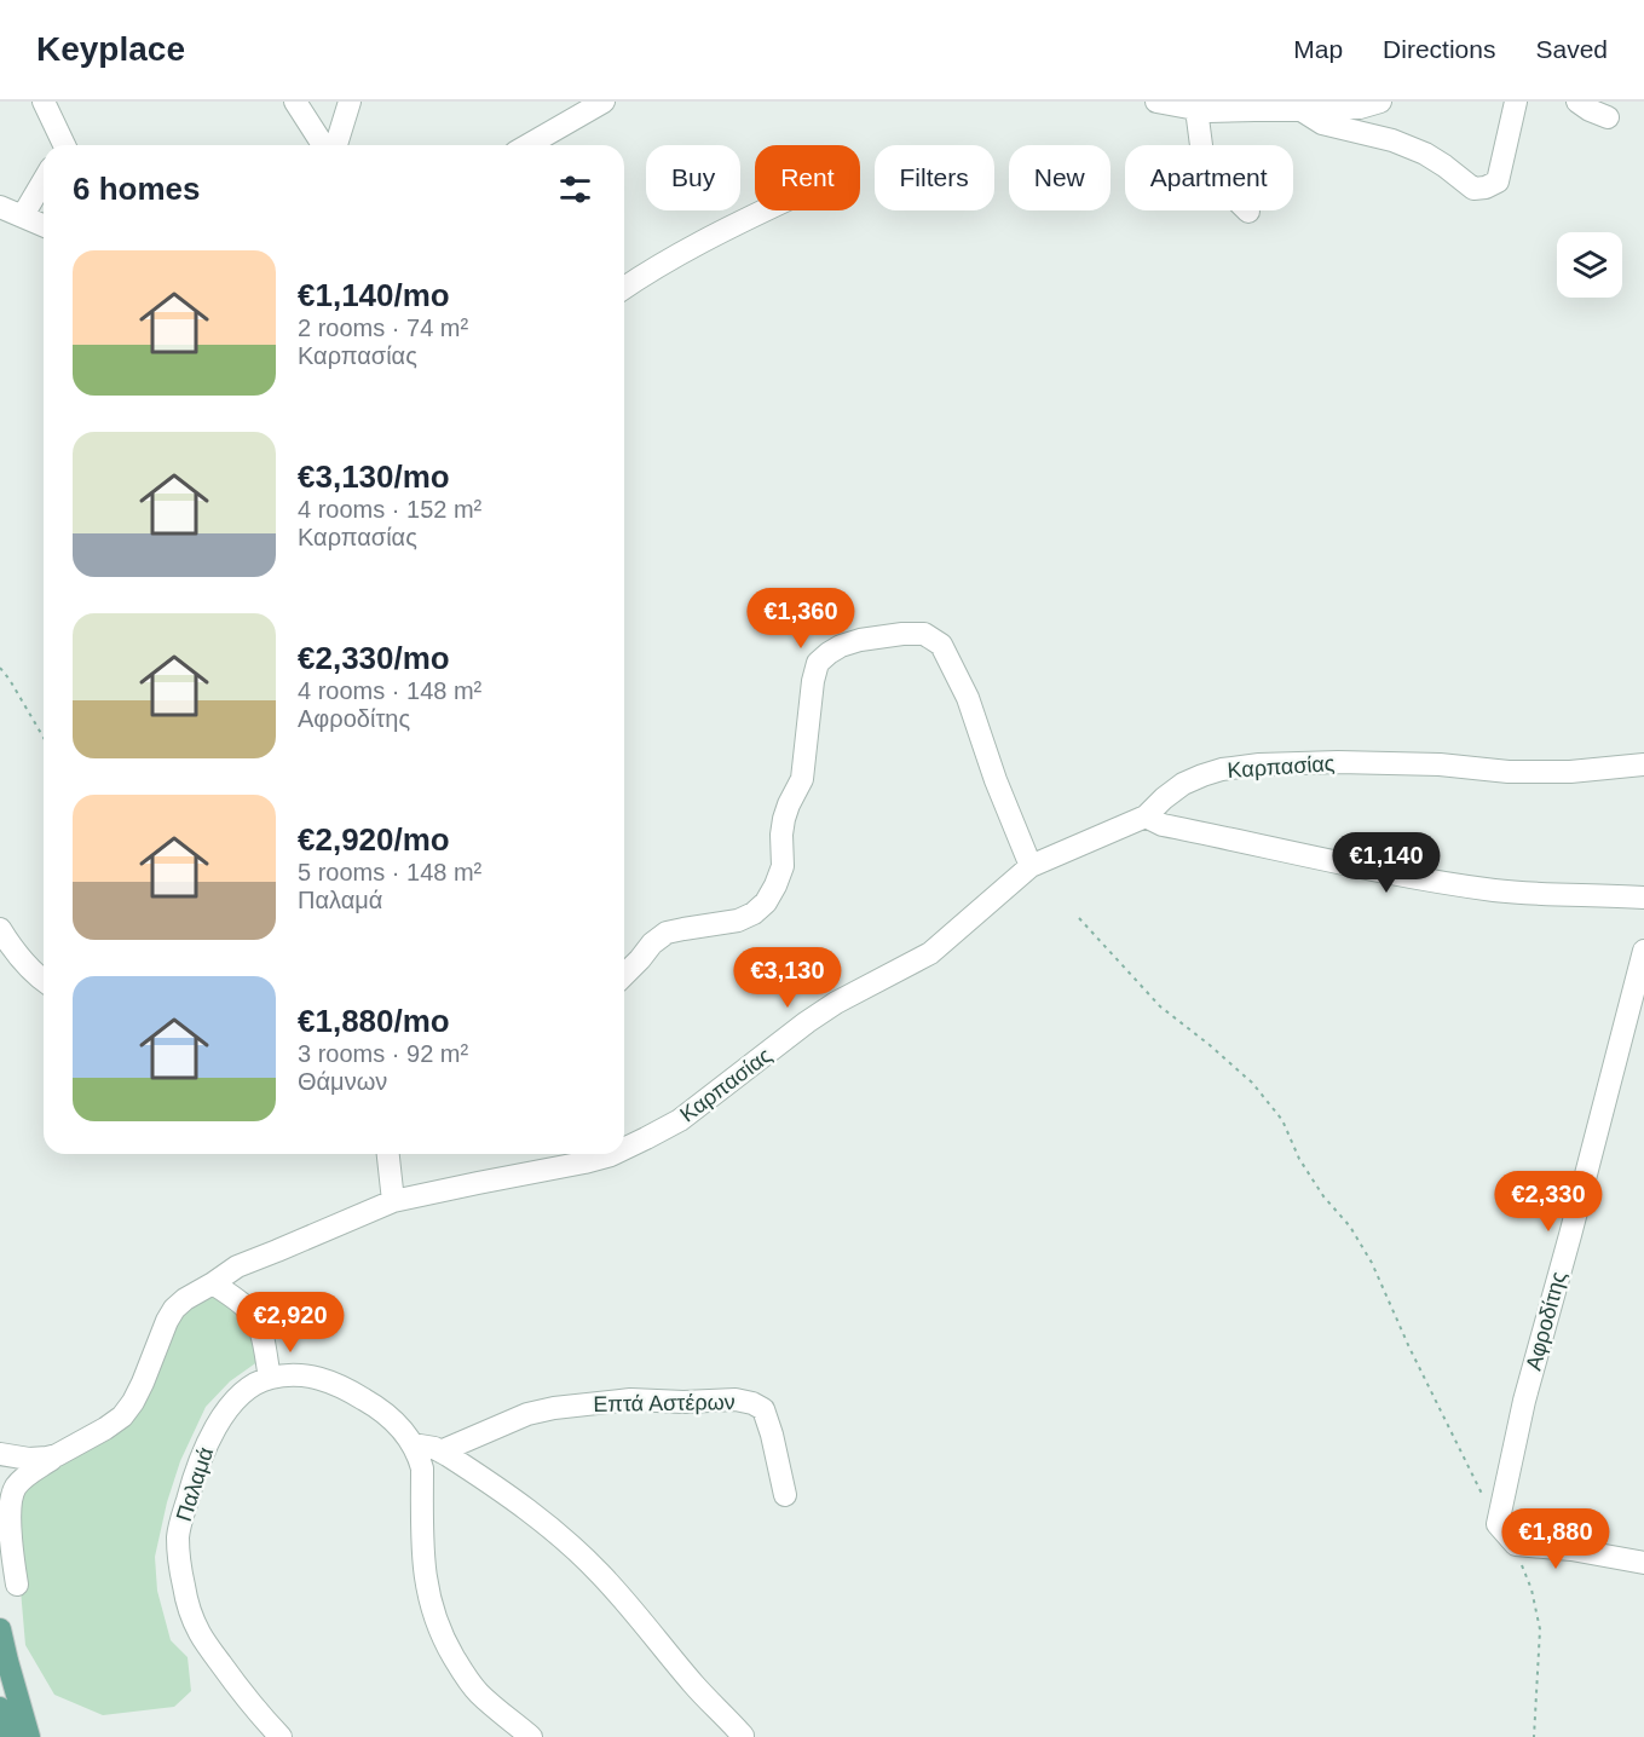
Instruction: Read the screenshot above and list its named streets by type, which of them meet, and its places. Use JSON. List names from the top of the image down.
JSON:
{
  "streets": {
    "street": [
      "Καρπασίας",
      "Αφροδίτης",
      "Επτά Αστέρων",
      "Παλαμά"
    ]
  },
  "page": {
    "header": "Keyplace",
    "nav": ["Map", "Directions", "Saved"],
    "chip": [
      "Buy",
      "Rent",
      "Filters",
      "New",
      "Apartment"
    ],
    "heading": "6 homes",
    "list": [
      {
        "name": "€1,140/mo",
        "note": "2 rooms · 74 m² · Καρπασίας"
      },
      {
        "name": "€3,130/mo",
        "note": "4 rooms · 152 m² · Καρπασίας"
      },
      {
        "name": "€2,330/mo",
        "note": "4 rooms · 148 m² · Αφροδίτης"
      },
      {
        "name": "€2,920/mo",
        "note": "5 rooms · 148 m² · Παλαμά"
      },
      {
        "name": "€1,880/mo",
        "note": "3 rooms · 92 m² · Θάμνων"
      }
    ],
    "price": [
      "€1,360",
      "€1,140",
      "€3,130",
      "€2,330",
      "€2,920",
      "€1,880"
    ]
  }
}
